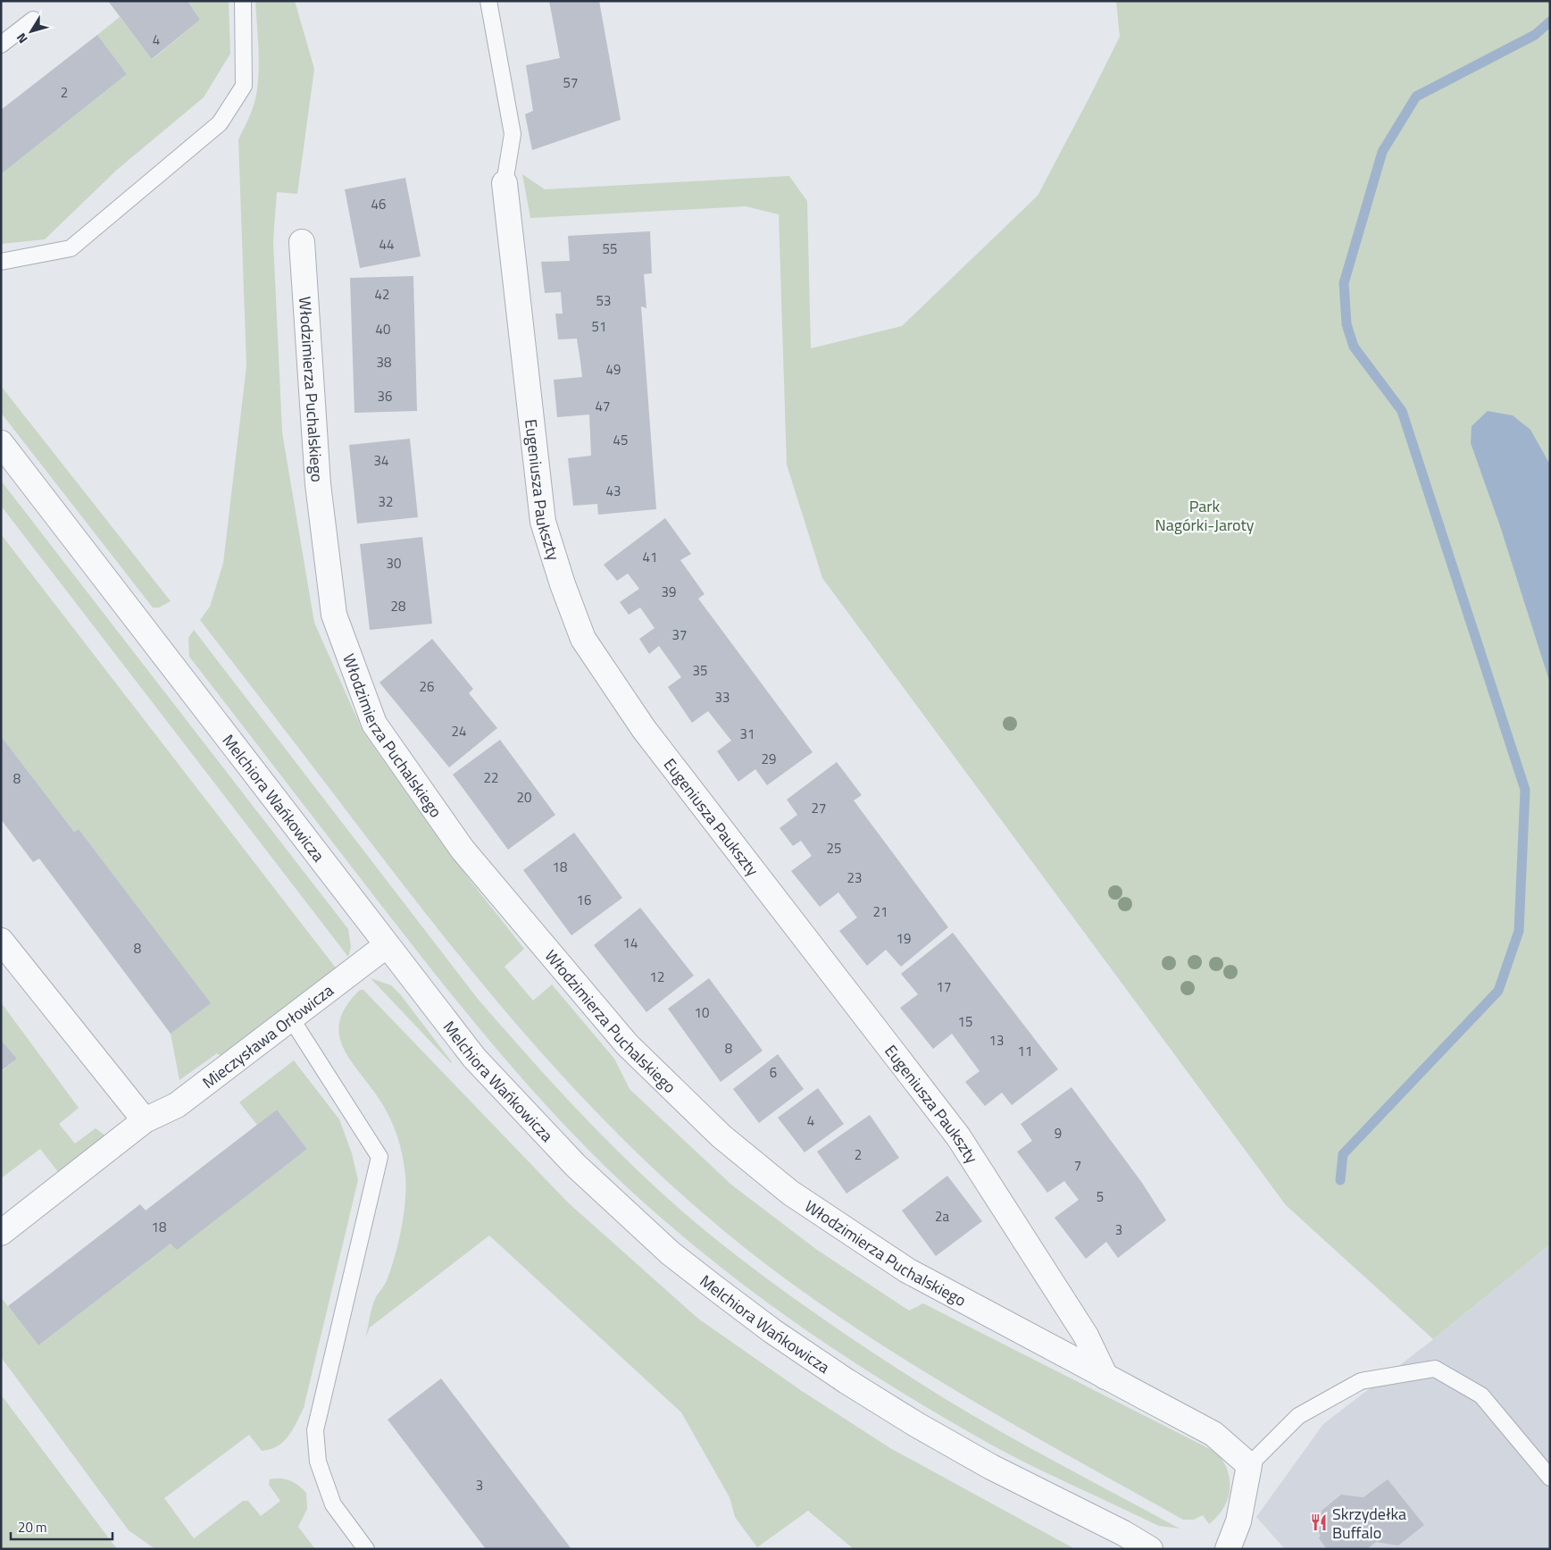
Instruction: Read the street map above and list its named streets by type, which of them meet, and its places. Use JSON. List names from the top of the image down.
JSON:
{
  "streets": {
    "street": [
      "Włodzimierza Puchalskiego",
      "Eugeniusza Paukszty",
      "Melchiora Wańkowicza",
      "Mieczysława Orłowicza"
    ]
  },
  "crossings": [
    ["Włodzimierza Puchalskiego", "Eugeniusza Paukszty"],
    ["Melchiora Wańkowicza", "Mieczysława Orłowicza"]
  ],
  "parks": ["Park Nagórki-Jaroty"],
  "places": {
    "restaurant": ["Skrzydełka Buffalo"]
  },
  "house_numbers": [
    "4",
    "57",
    "2",
    "46",
    "44",
    "55",
    "42",
    "53",
    "51",
    "40",
    "38",
    "49",
    "36",
    "47",
    "45",
    "34",
    "43",
    "32",
    "41",
    "30",
    "39",
    "28",
    "37",
    "35",
    "26",
    "33",
    "24",
    "31",
    "29",
    "22",
    "8",
    "20",
    "27",
    "25",
    "18",
    "23",
    "16",
    "21",
    "19",
    "14",
    "8",
    "12",
    "17",
    "10",
    "15",
    "13",
    "8",
    "11",
    "6",
    "4",
    "9",
    "2",
    "7",
    "5",
    "2a",
    "18",
    "3",
    "3"
  ],
  "scale_bar": "20 m",
  "north": "bottom left"
}
